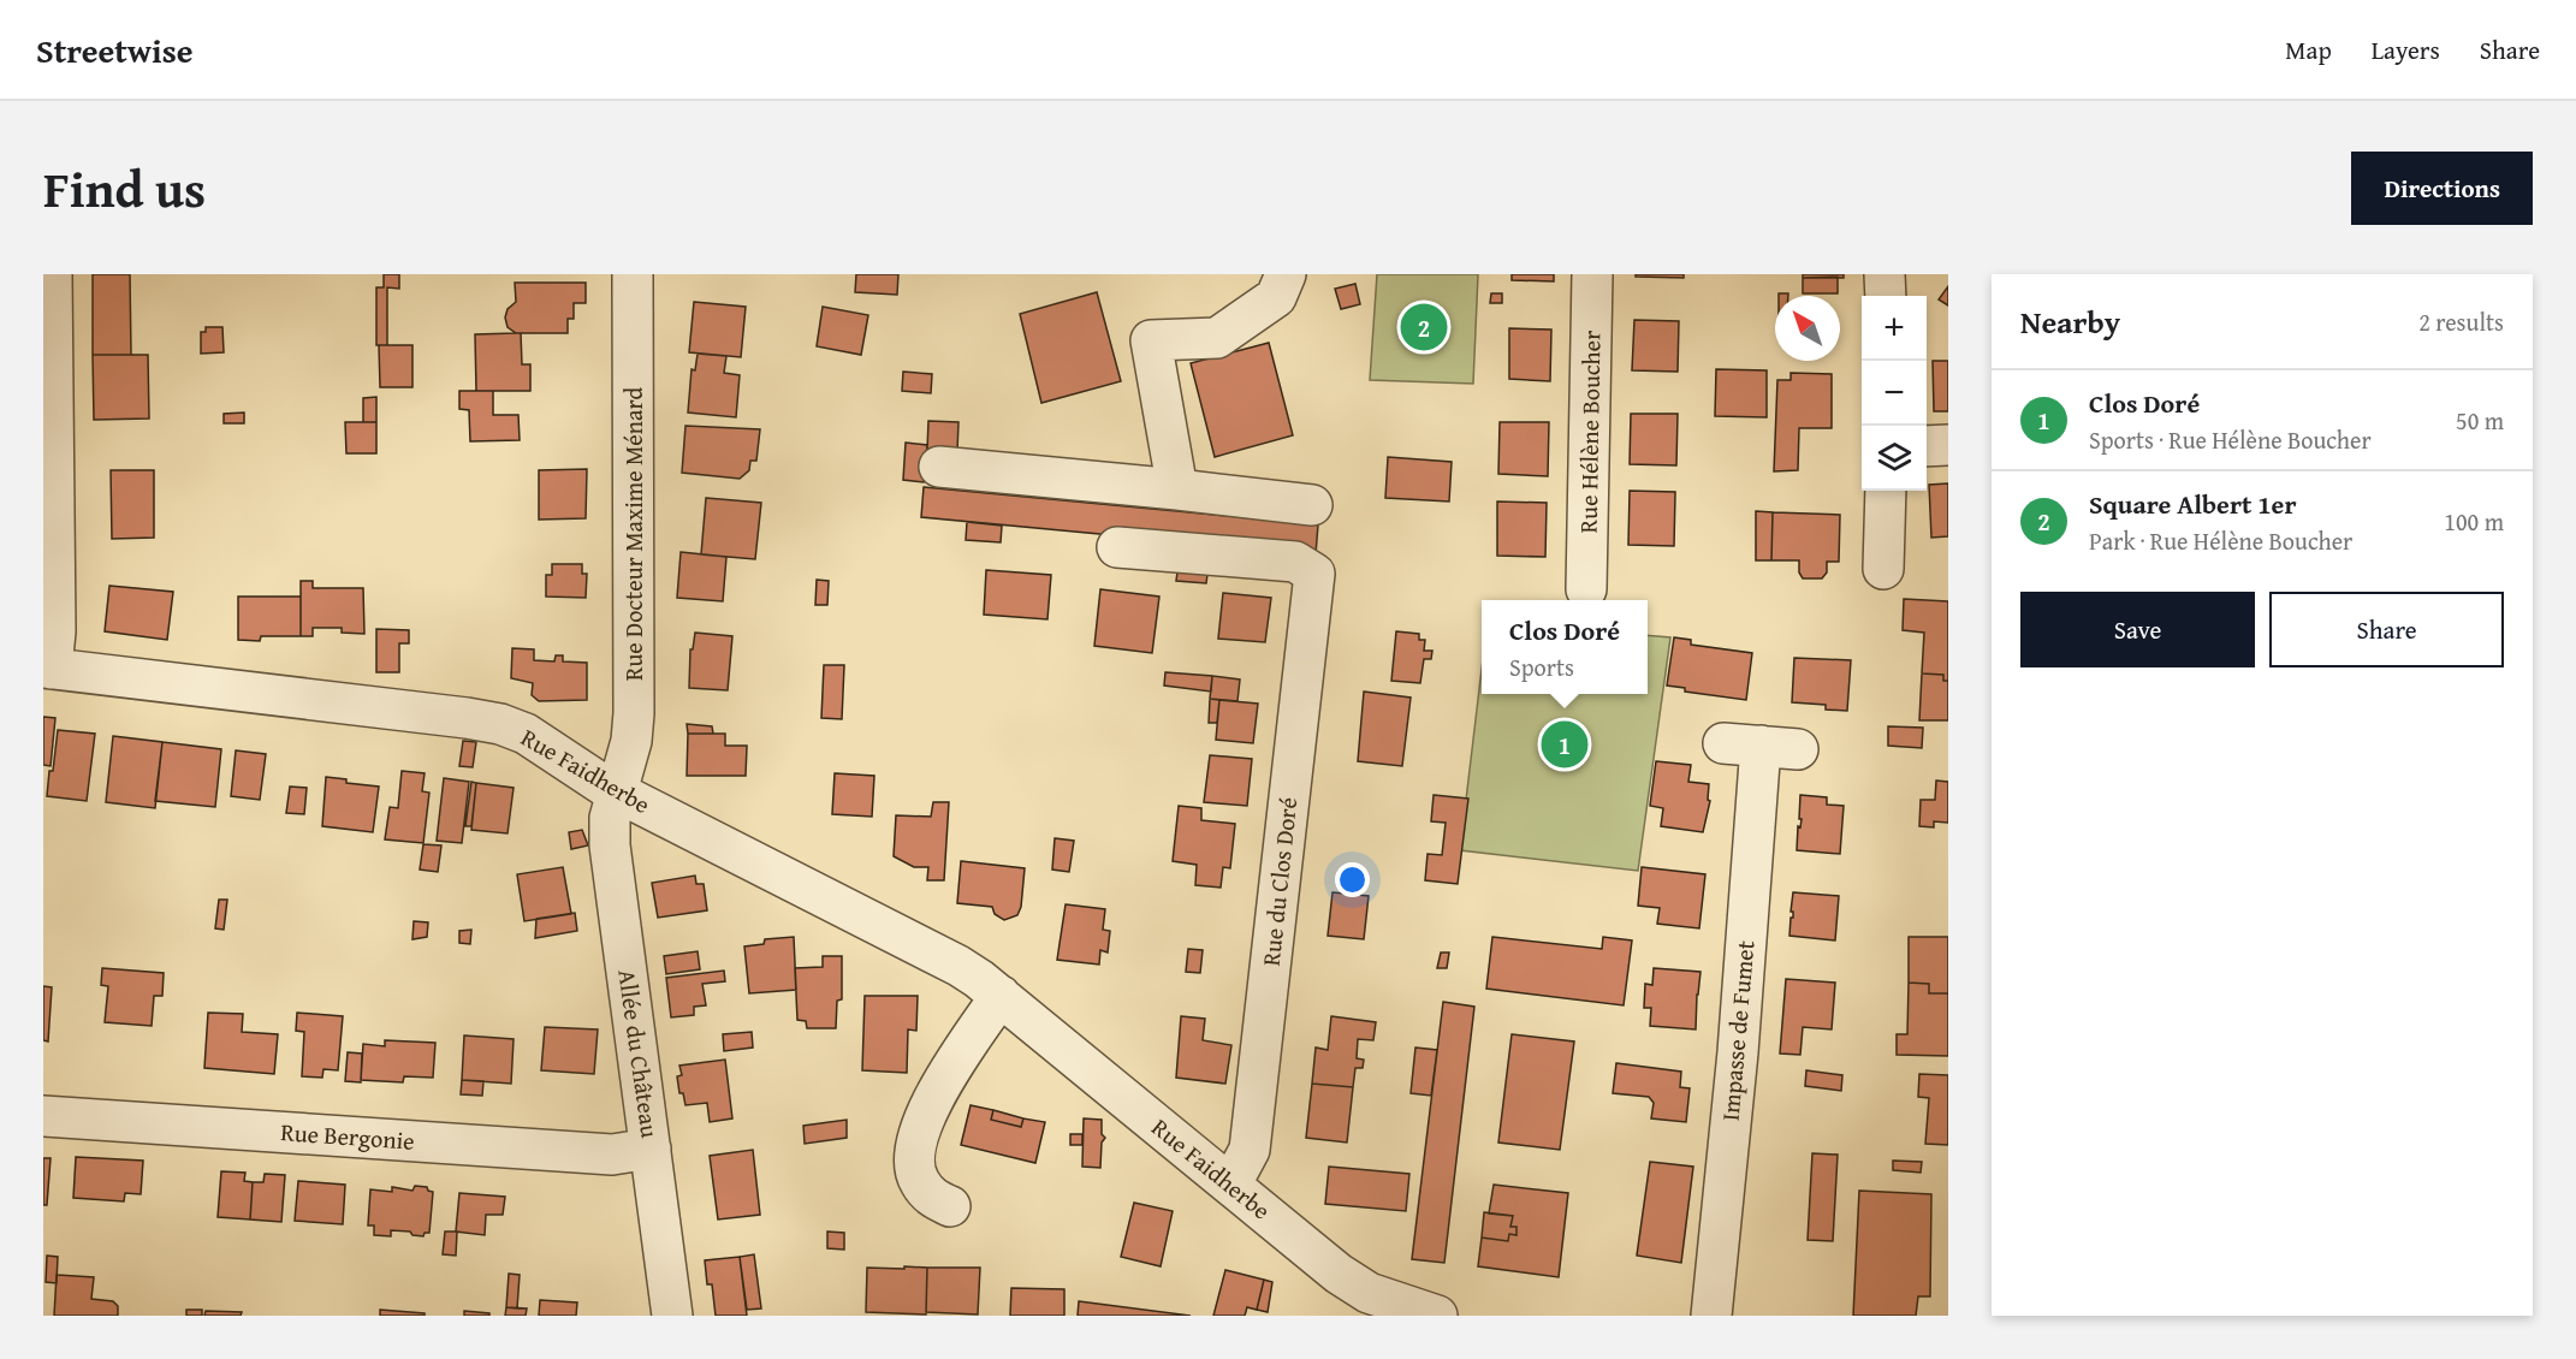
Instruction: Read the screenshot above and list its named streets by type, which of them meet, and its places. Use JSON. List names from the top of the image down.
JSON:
{
  "streets": {
    "street": [
      "Rue Hélène Boucher",
      "Rue Docteur Maxime Ménard",
      "Rue Faidherbe",
      "Rue du Clos Doré",
      "Impasse de Fumet",
      "Allée du Château",
      "Rue Bergonie"
    ]
  },
  "crossings": [
    ["Rue Docteur Maxime Ménard", "Rue Faidherbe"],
    ["Rue Docteur Maxime Ménard", "Allée du Château"],
    ["Rue Faidherbe", "Rue du Clos Doré"],
    ["Rue Faidherbe", "Allée du Château"],
    ["Allée du Château", "Rue Bergonie"]
  ],
  "north": "top left",
  "page": {
    "header": "Streetwise",
    "nav": ["Map", "Layers", "Share"],
    "title": "Find us",
    "buttons": [
      "Directions",
      ["Save", "Share"]
    ],
    "heading": ["Nearby", "2 results"],
    "map_buttons": ["+", "−"],
    "pins": ["2", "1"],
    "list": [
      {
        "mark": "1",
        "name": "Clos Doré",
        "note": "Sports · Rue Hélène Boucher",
        "value": "50 m"
      },
      {
        "mark": "2",
        "name": "Square Albert 1er",
        "note": "Park · Rue Hélène Boucher",
        "value": "100 m"
      }
    ],
    "popup": ["Clos Doré", "Sports"]
  }
}
